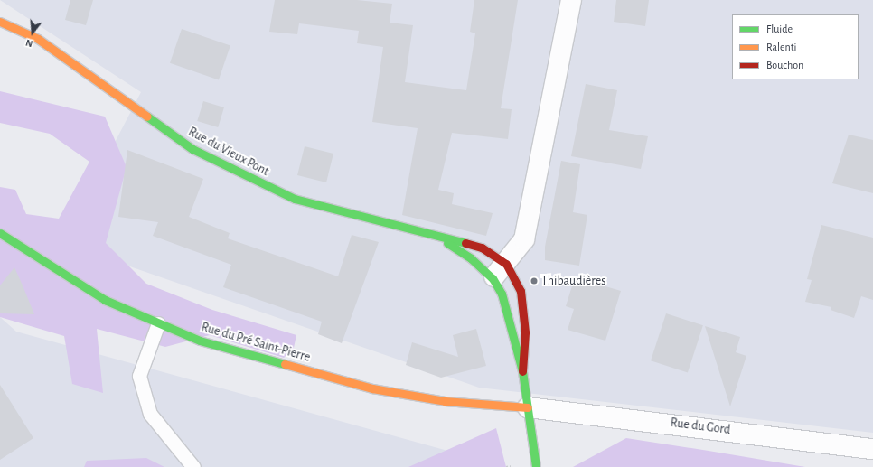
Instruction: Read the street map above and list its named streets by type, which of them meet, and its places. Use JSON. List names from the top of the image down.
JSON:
{
  "streets": {
    "street": ["Rue du Vieux Pont", "Rue du Pré Saint-Pierre", "Rue du Gord"]
  },
  "crossings": [
    ["Rue du Vieux Pont", "Rue du Pré Saint-Pierre"],
    ["Rue du Vieux Pont", "Rue du Gord"],
    ["Rue du Pré Saint-Pierre", "Rue du Gord"]
  ],
  "places": ["Thibaudières"],
  "legend": ["Fluide", "Ralenti", "Bouchon"],
  "north": "bottom"
}
